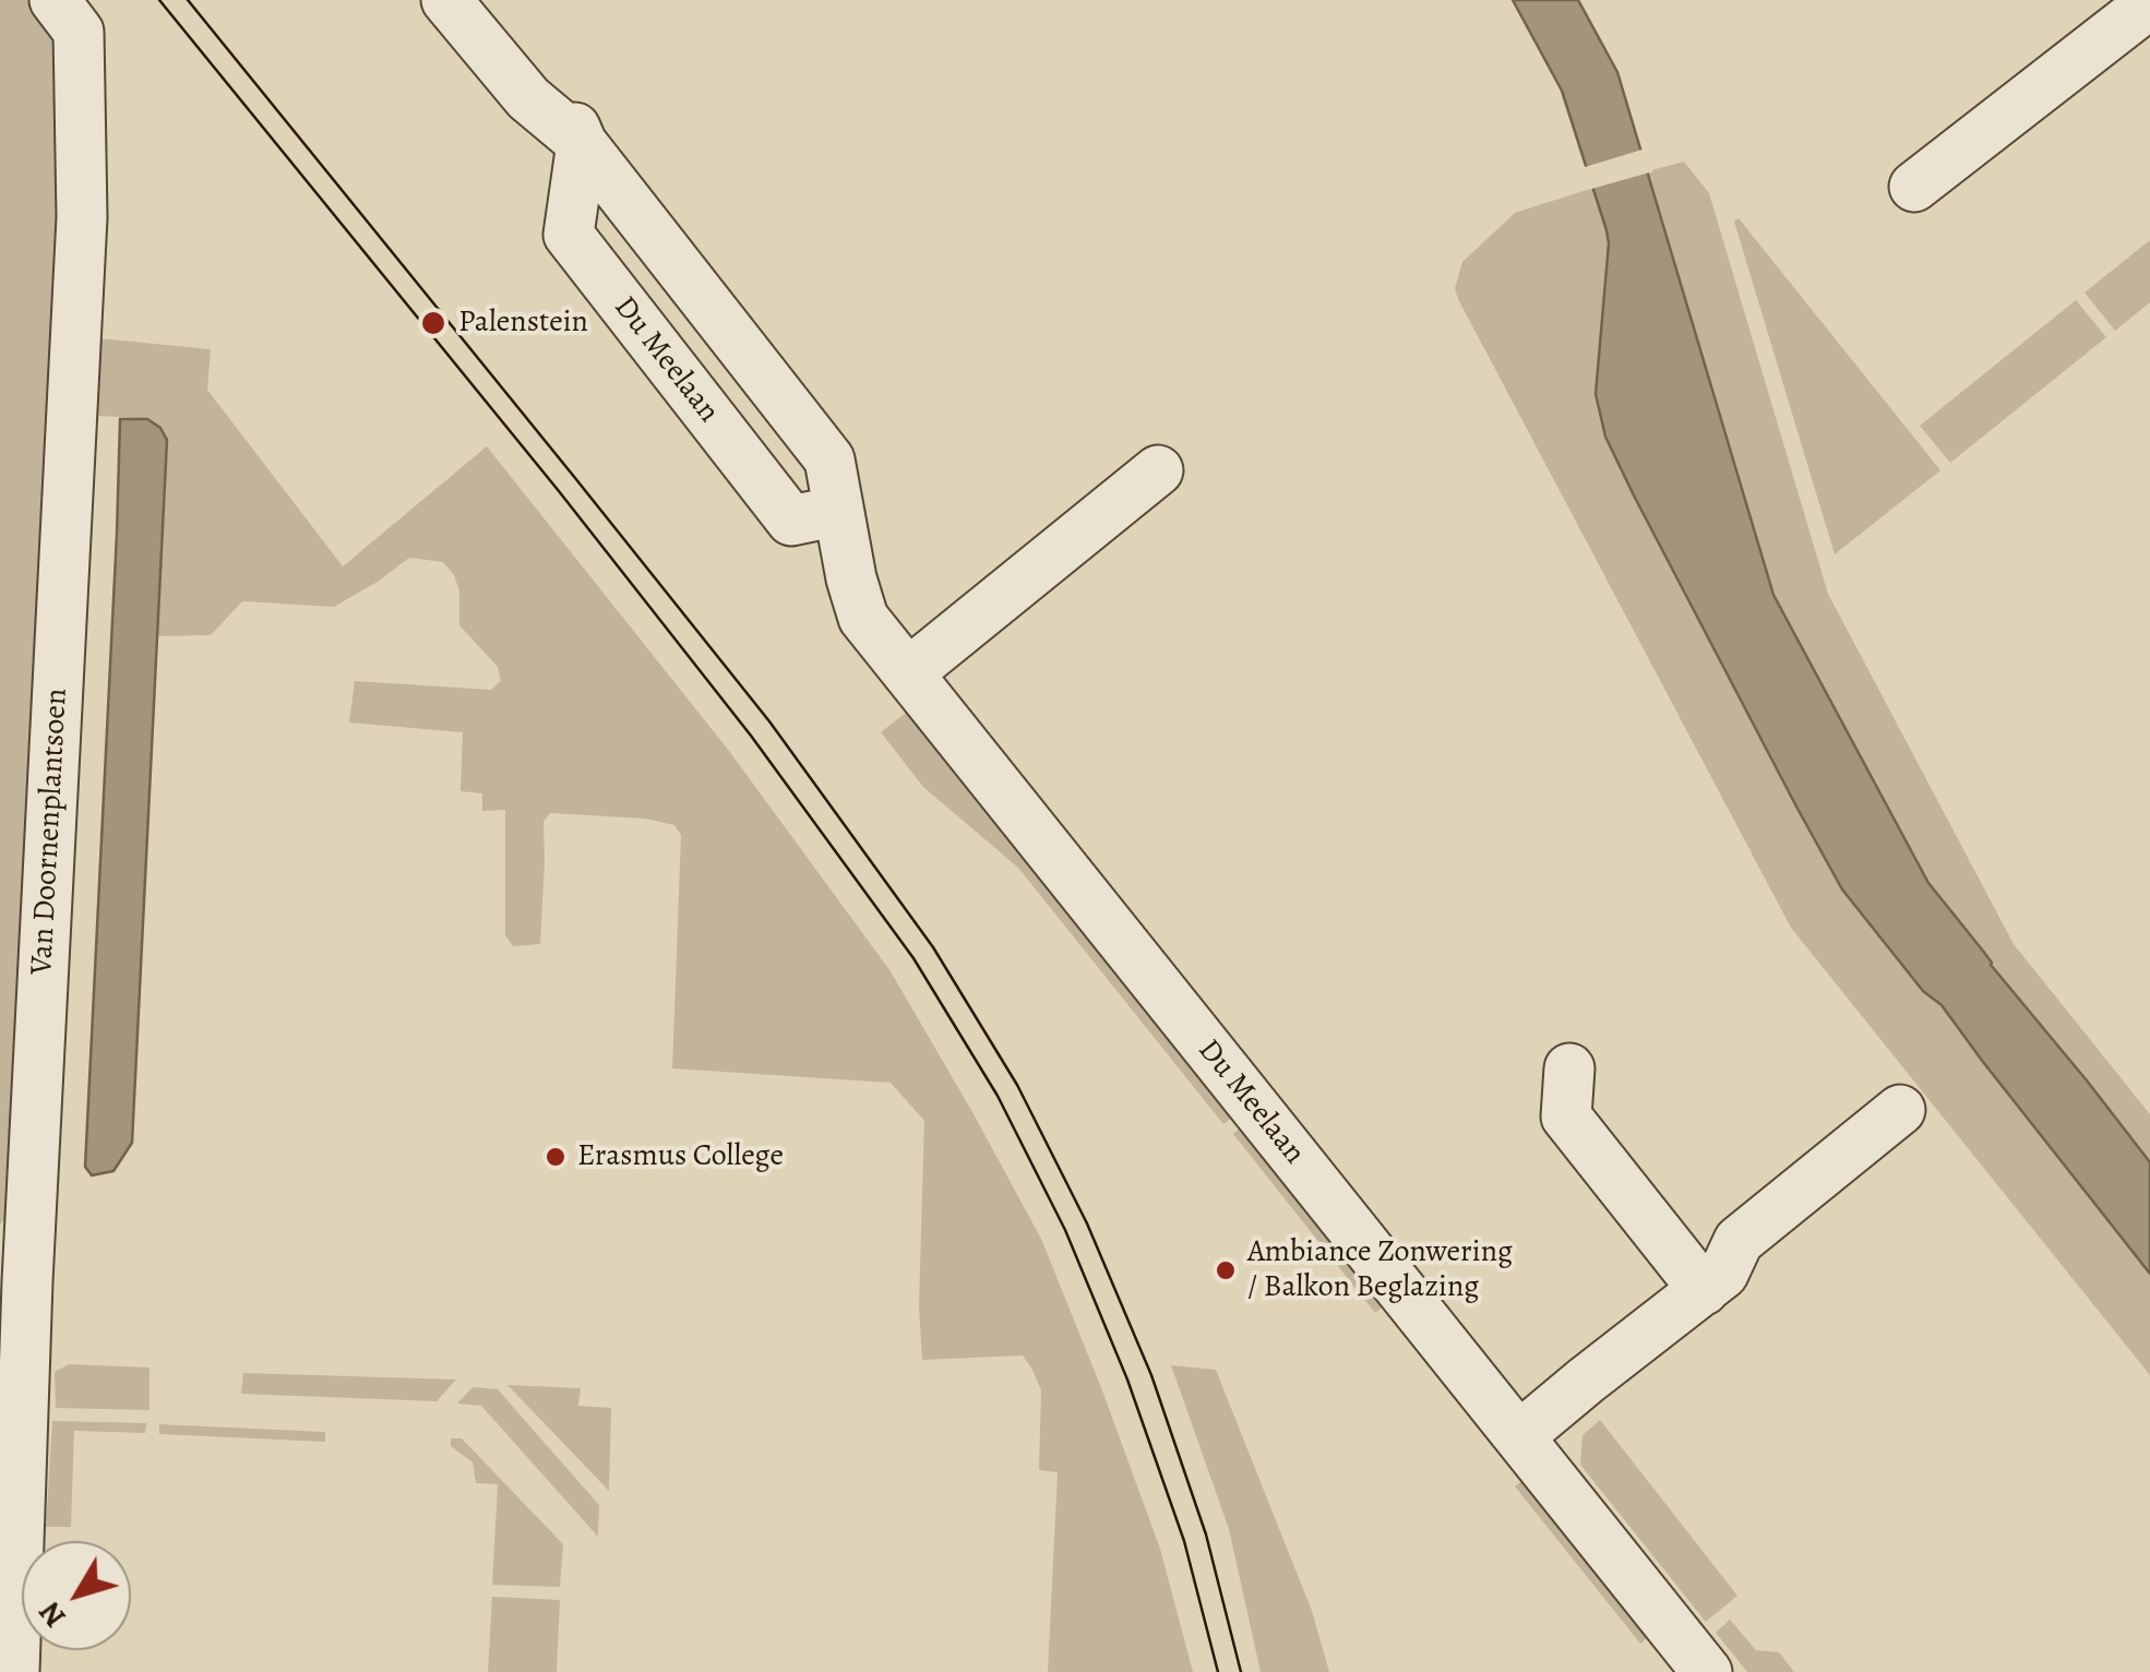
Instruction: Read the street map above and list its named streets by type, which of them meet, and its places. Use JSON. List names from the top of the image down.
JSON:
{
  "streets": {
    "street": ["Du Meelaan", "Van Doornenplantsoen"]
  },
  "places": ["Palenstein", "Erasmus College", "Ambiance Zonwering / Balkon Beglazing"],
  "north": "bottom left"
}
